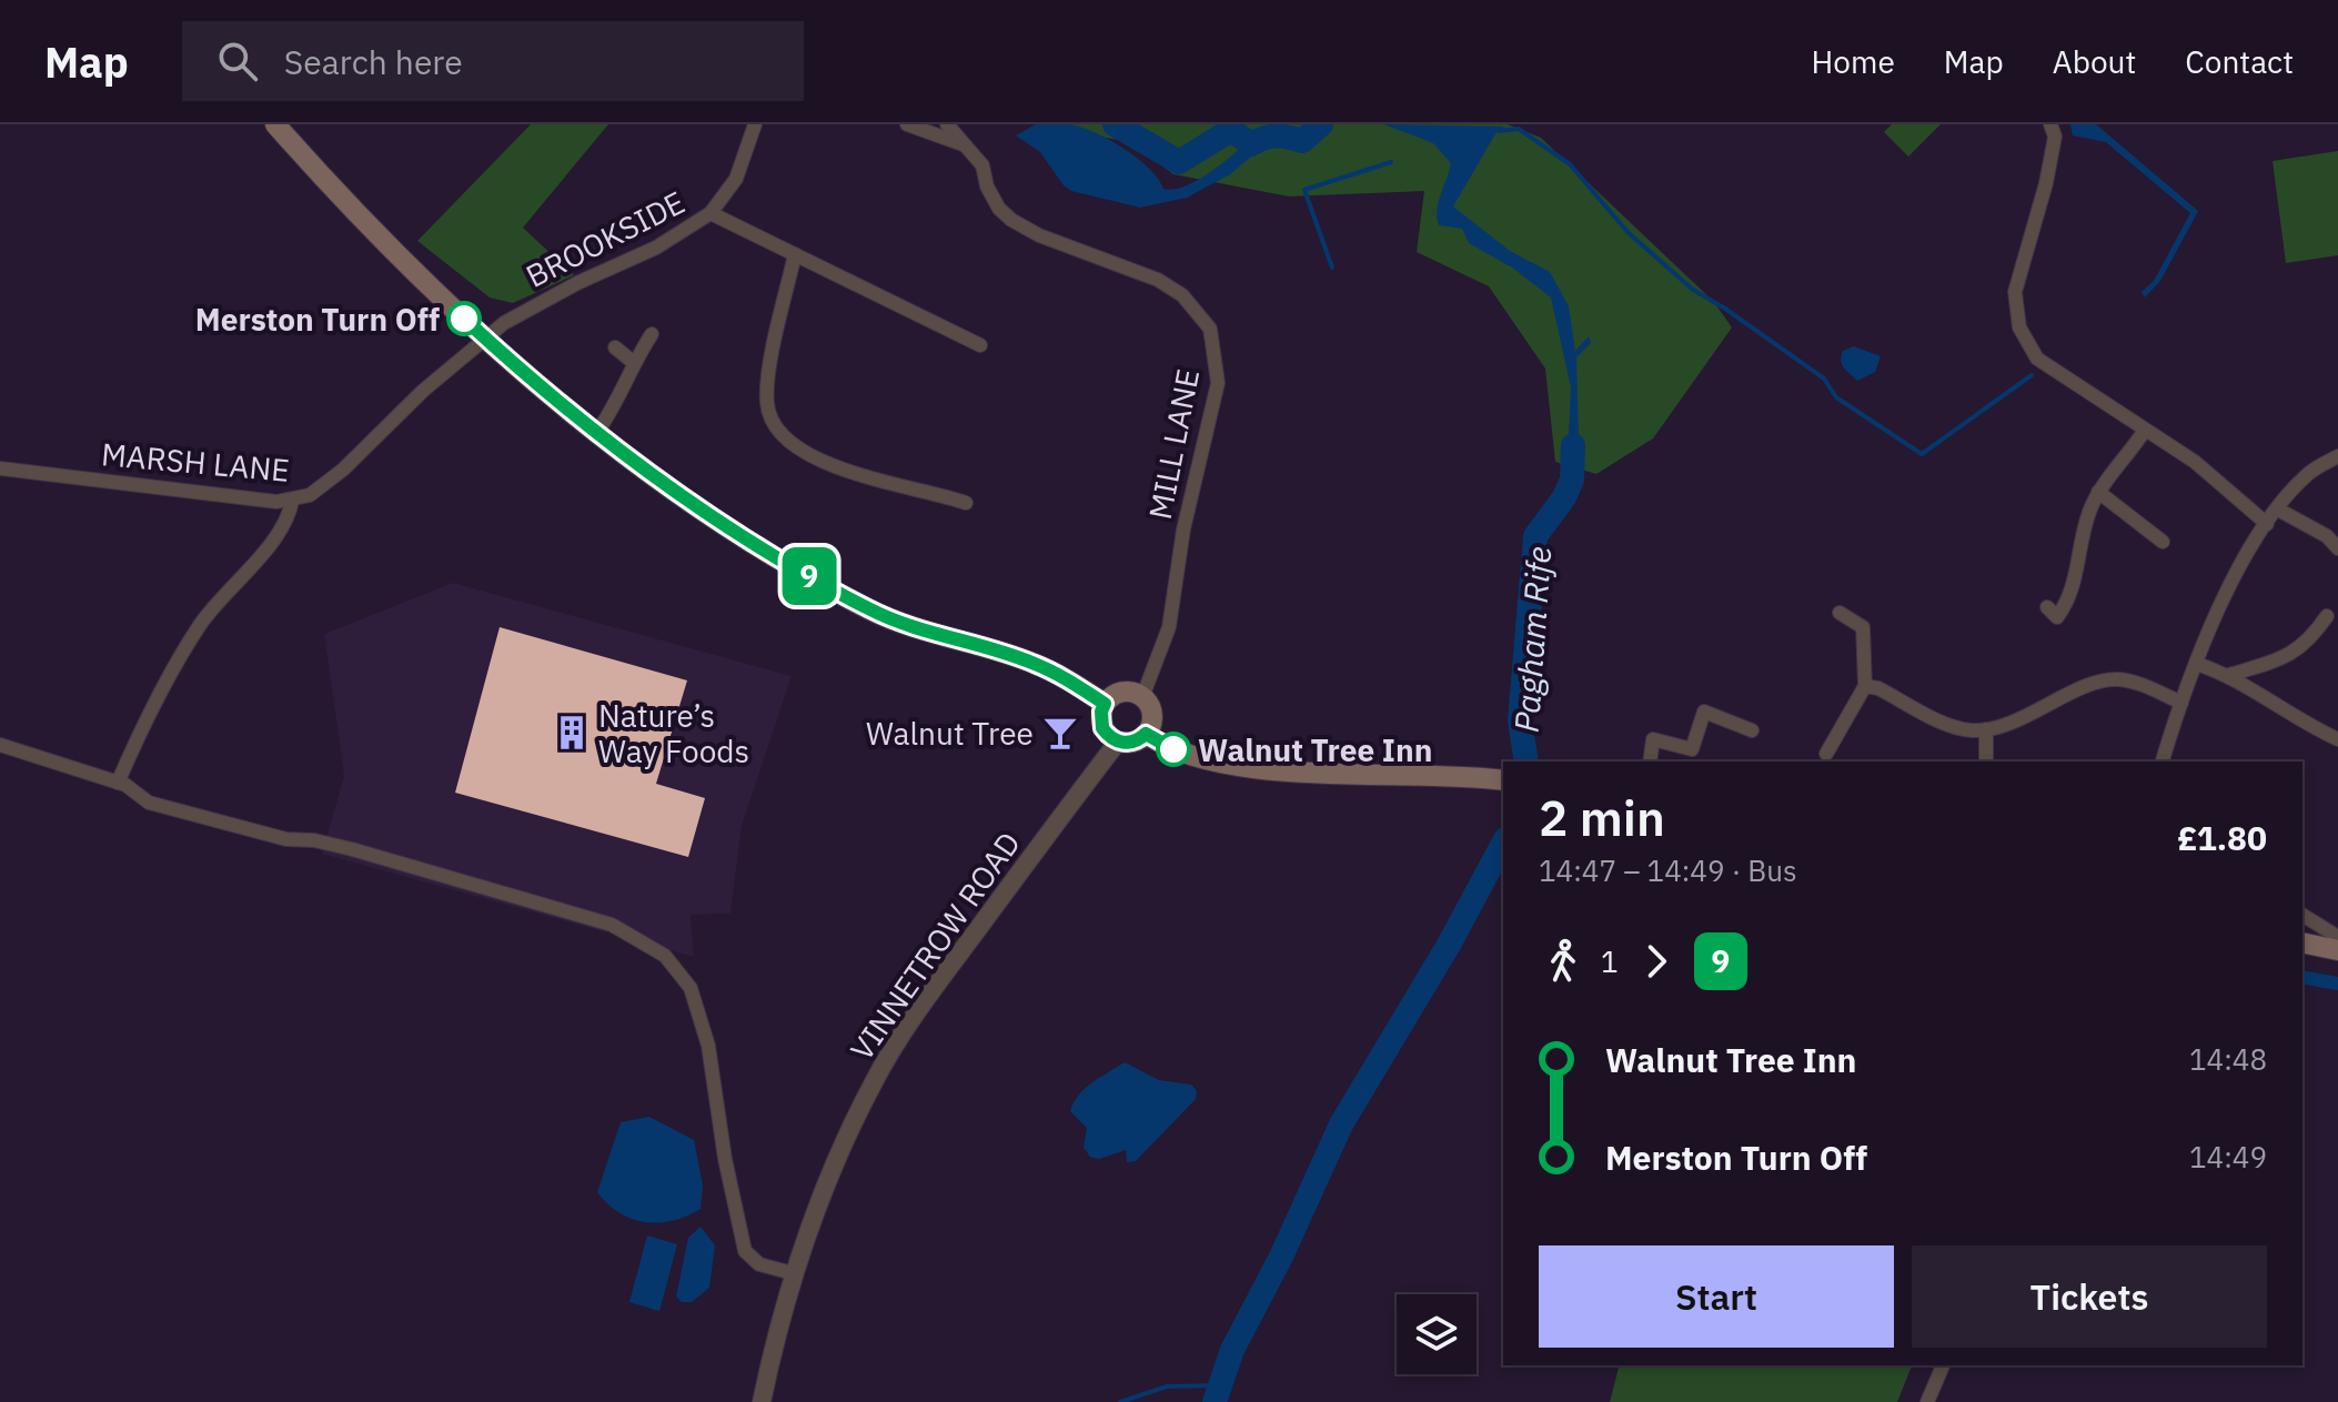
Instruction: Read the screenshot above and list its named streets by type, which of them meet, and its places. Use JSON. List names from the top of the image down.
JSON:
{
  "streets": {
    "street": [
      "BROOKSIDE",
      "MILL LANE",
      "MARSH LANE",
      "VINNETROW ROAD"
    ]
  },
  "crossings": [
    ["BROOKSIDE", "MARSH LANE"],
    ["MILL LANE", "VINNETROW ROAD"]
  ],
  "water": ["Pagham Rife"],
  "places": {
    "other": ["Merston Turn Off", "Walnut Tree Inn"],
    "building": ["Nature’s Way Foods"],
    "bar": ["Walnut Tree"]
  },
  "lines": ["bus line 9"],
  "page": {
    "header": "Map",
    "search": "Search here",
    "nav": [
      "Home",
      "Map",
      "About",
      "Contact"
    ],
    "on_map": "9",
    "heading": ["2 min", "14:47 – 14:49 · Bus", "£1.80"],
    "legs": ["1", "9"],
    "list": [
      {
        "name": "Walnut Tree Inn",
        "value": "14:48"
      },
      {
        "name": "Merston Turn Off",
        "value": "14:49"
      }
    ],
    "buttons": ["Start", "Tickets"]
  }
}
